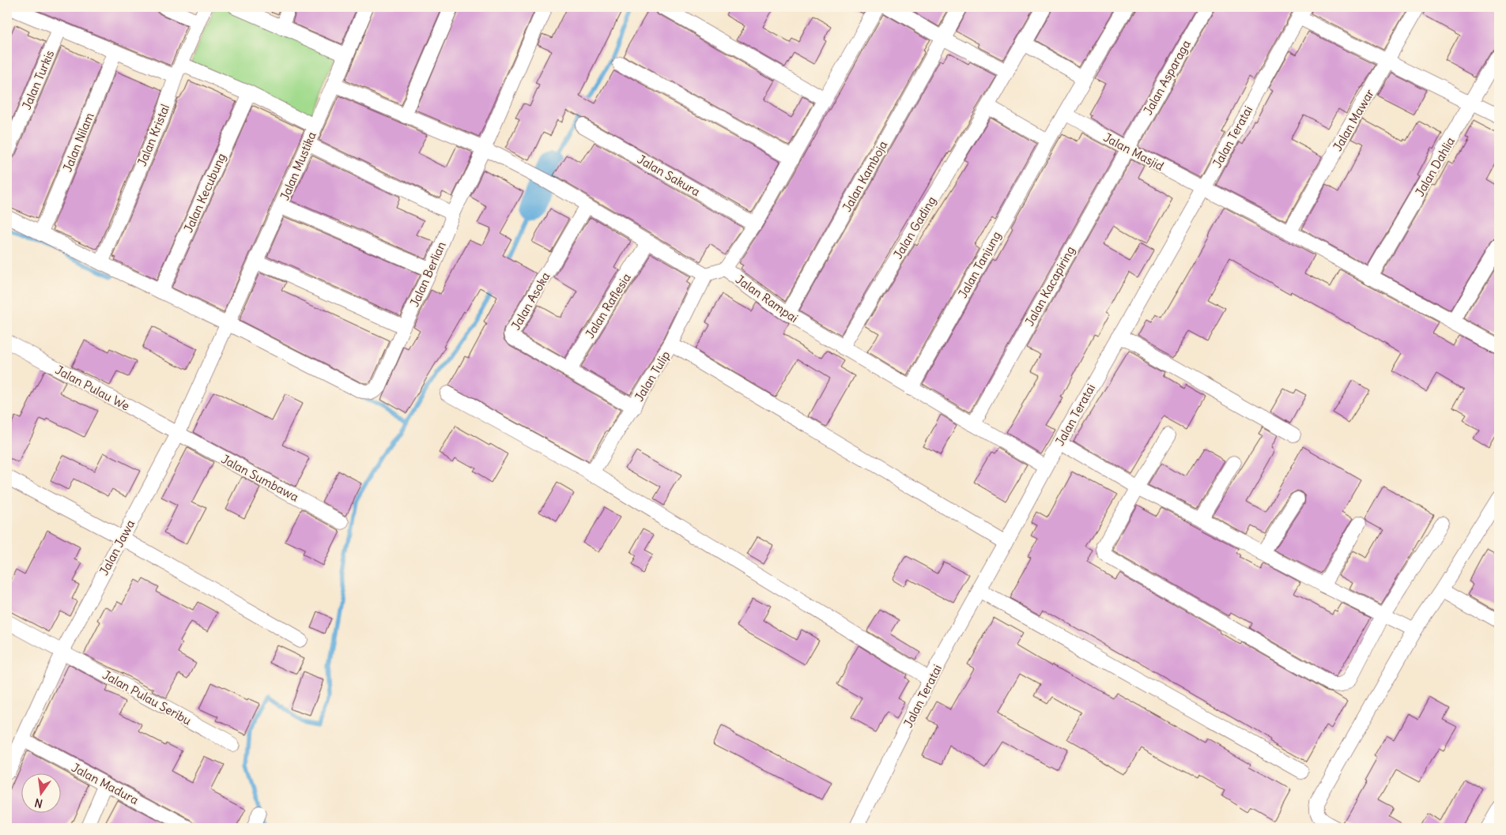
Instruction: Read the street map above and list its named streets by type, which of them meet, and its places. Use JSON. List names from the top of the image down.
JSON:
{
  "streets": {
    "street": [
      "Jalan Asparaga",
      "Jalan Turkis",
      "Jalan Mawar",
      "Jalan Kristal",
      "Jalan Teratai",
      "Jalan Nilam",
      "Jalan Masjid",
      "Jalan Mustika",
      "Jalan Dahlia",
      "Jalan Sakura",
      "Jalan Kamboja",
      "Jalan Kecubung",
      "Jalan Gading",
      "Jalan Tanjung",
      "Jalan Berlian",
      "Jalan Kacapiring",
      "Jalan Rampai",
      "Jalan Asoka",
      "Jalan Raflesia",
      "Jalan Tulip",
      "Jalan Pulau We",
      "Jalan Sumbawa",
      "Jalan Jawa",
      "Jalan Pulau Seribu",
      "Jalan Madura"
    ]
  },
  "crossings": [
    ["Jalan Asparaga", "Jalan Masjid"],
    ["Jalan Asparaga", "Jalan Kacapiring"],
    ["Jalan Mawar", "Jalan Masjid"],
    ["Jalan Teratai", "Jalan Masjid"],
    ["Jalan Teratai", "Jalan Rampai"],
    ["Jalan Masjid", "Jalan Dahlia"],
    ["Jalan Masjid", "Jalan Tanjung"],
    ["Jalan Masjid", "Jalan Kacapiring"],
    ["Jalan Mustika", "Jalan Berlian"],
    ["Jalan Mustika", "Jalan Jawa"],
    ["Jalan Kamboja", "Jalan Rampai"],
    ["Jalan Gading", "Jalan Rampai"],
    ["Jalan Tanjung", "Jalan Rampai"],
    ["Jalan Berlian", "Jalan Jawa"],
    ["Jalan Kacapiring", "Jalan Rampai"],
    ["Jalan Rampai", "Jalan Tulip"],
    ["Jalan Asoka", "Jalan Raflesia"],
    ["Jalan Asoka", "Jalan Tulip"],
    ["Jalan Pulau We", "Jalan Sumbawa"],
    ["Jalan Pulau We", "Jalan Jawa"],
    ["Jalan Sumbawa", "Jalan Jawa"],
    ["Jalan Jawa", "Jalan Pulau Seribu"],
    ["Jalan Jawa", "Jalan Madura"]
  ],
  "north": "bottom"
}
